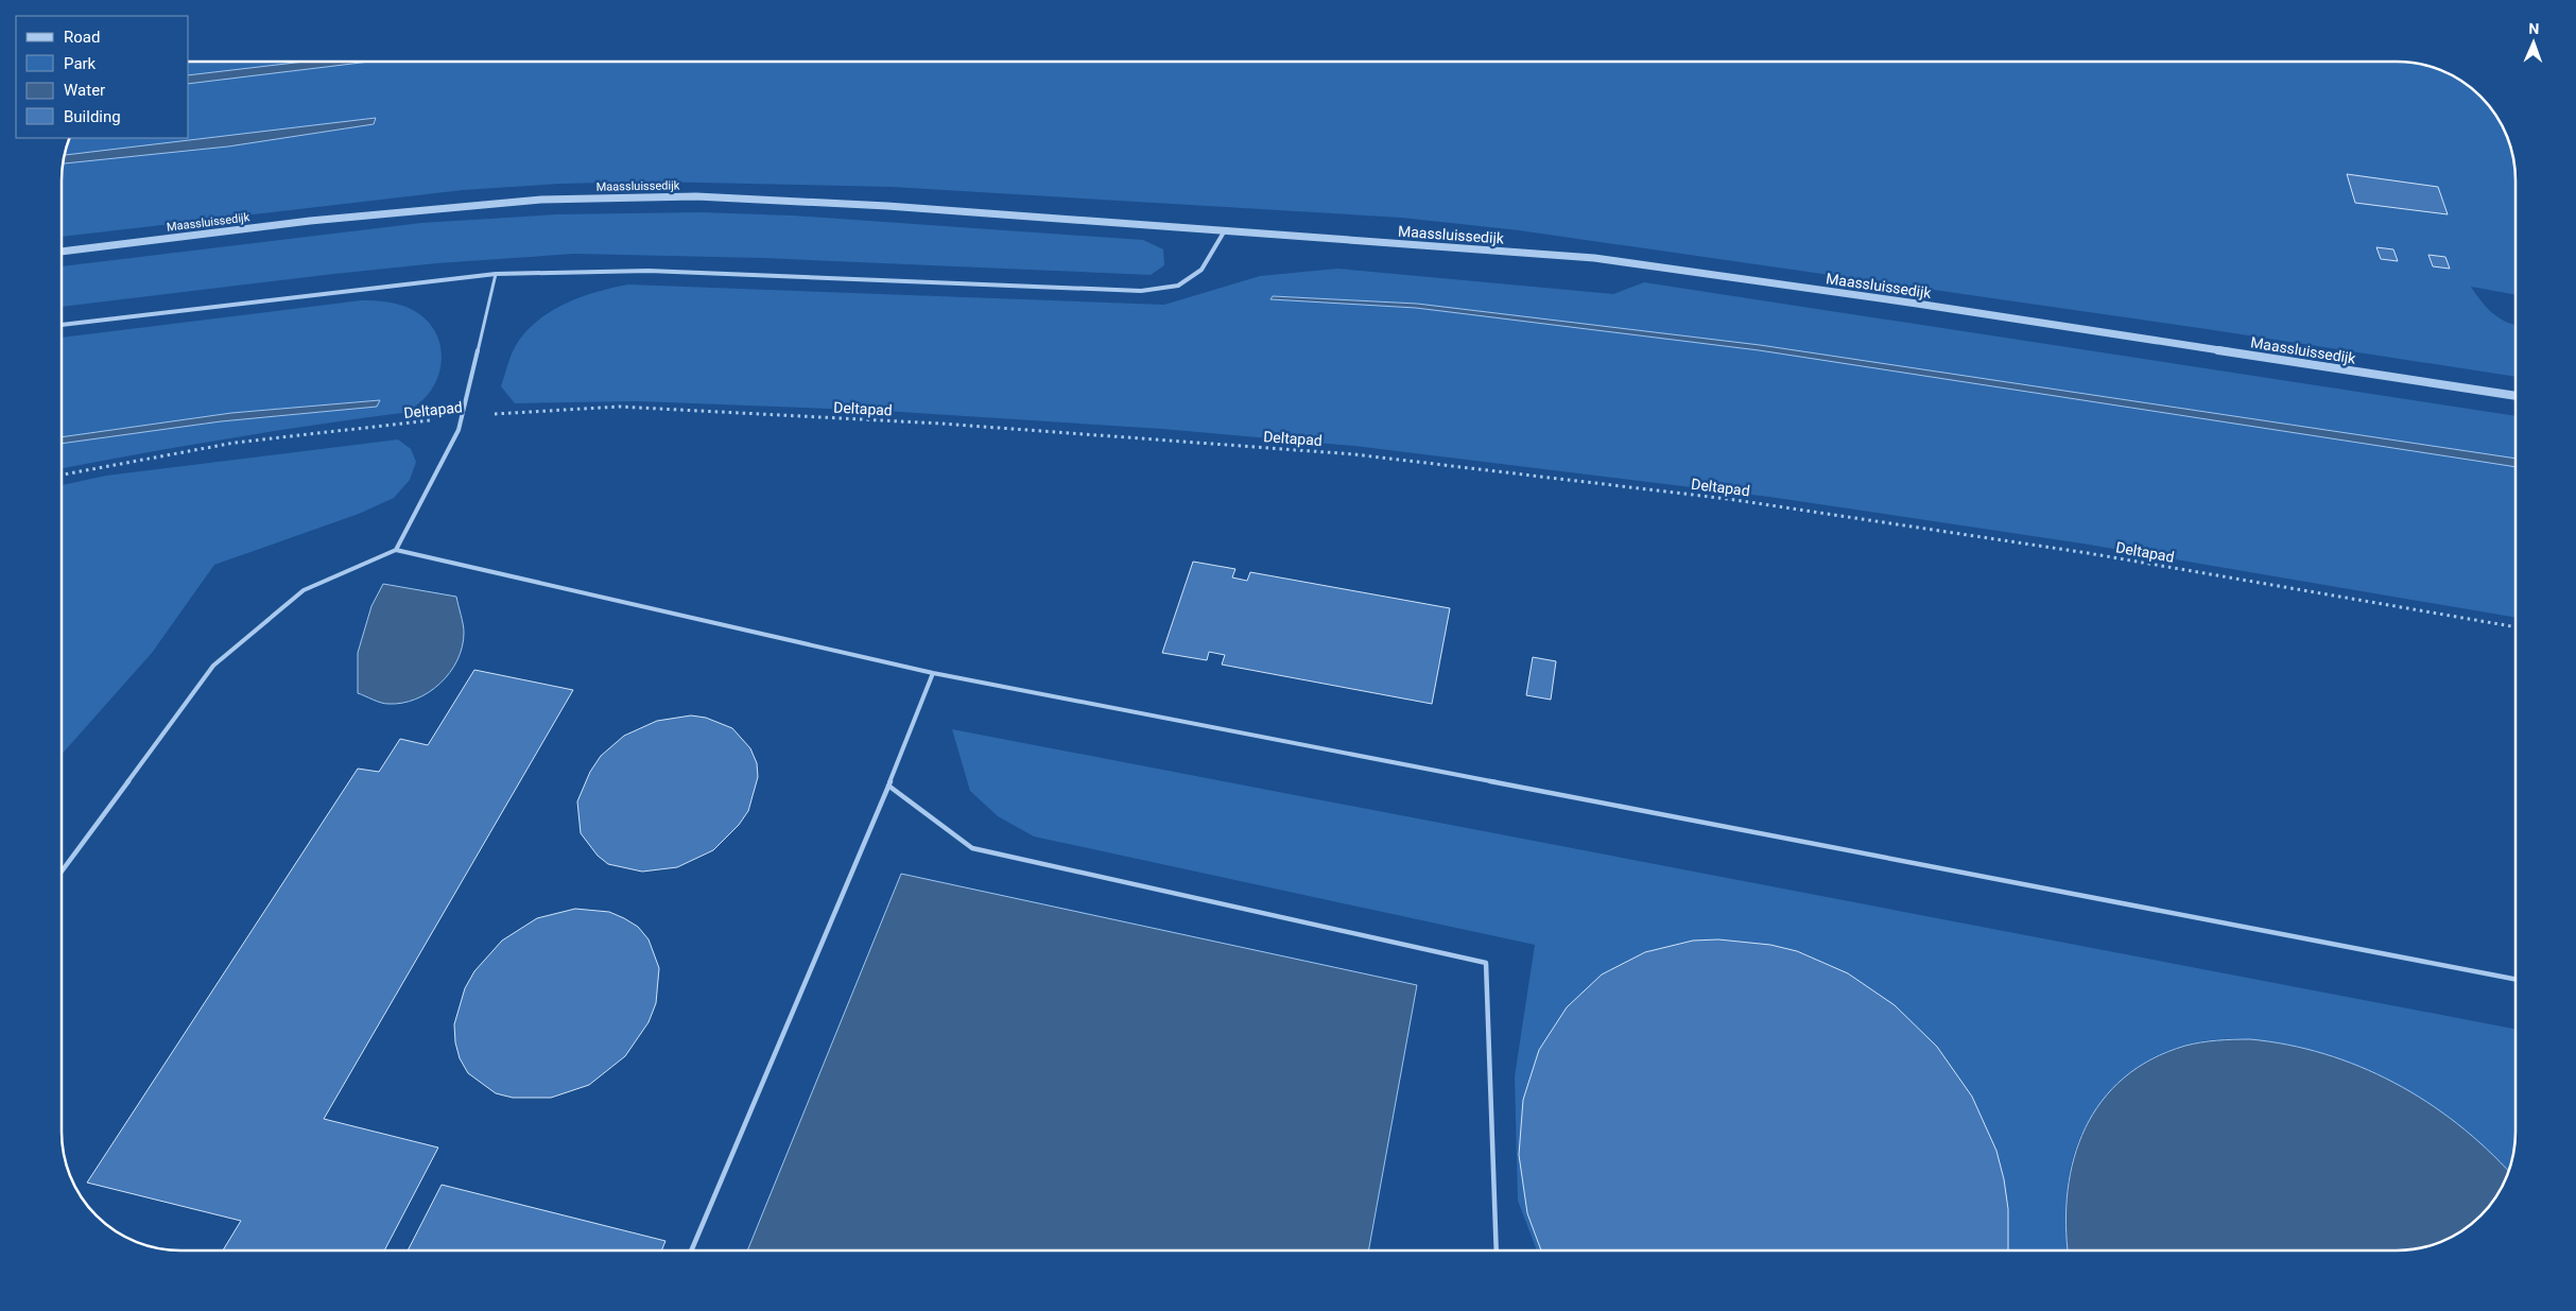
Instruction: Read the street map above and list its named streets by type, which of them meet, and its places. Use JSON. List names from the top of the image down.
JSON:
{
  "streets": {
    "street": ["Maassluissedijk"],
    "path": ["Deltapad"]
  },
  "legend": [
    "Road",
    "Park",
    "Water",
    "Building"
  ],
  "north": "top"
}
